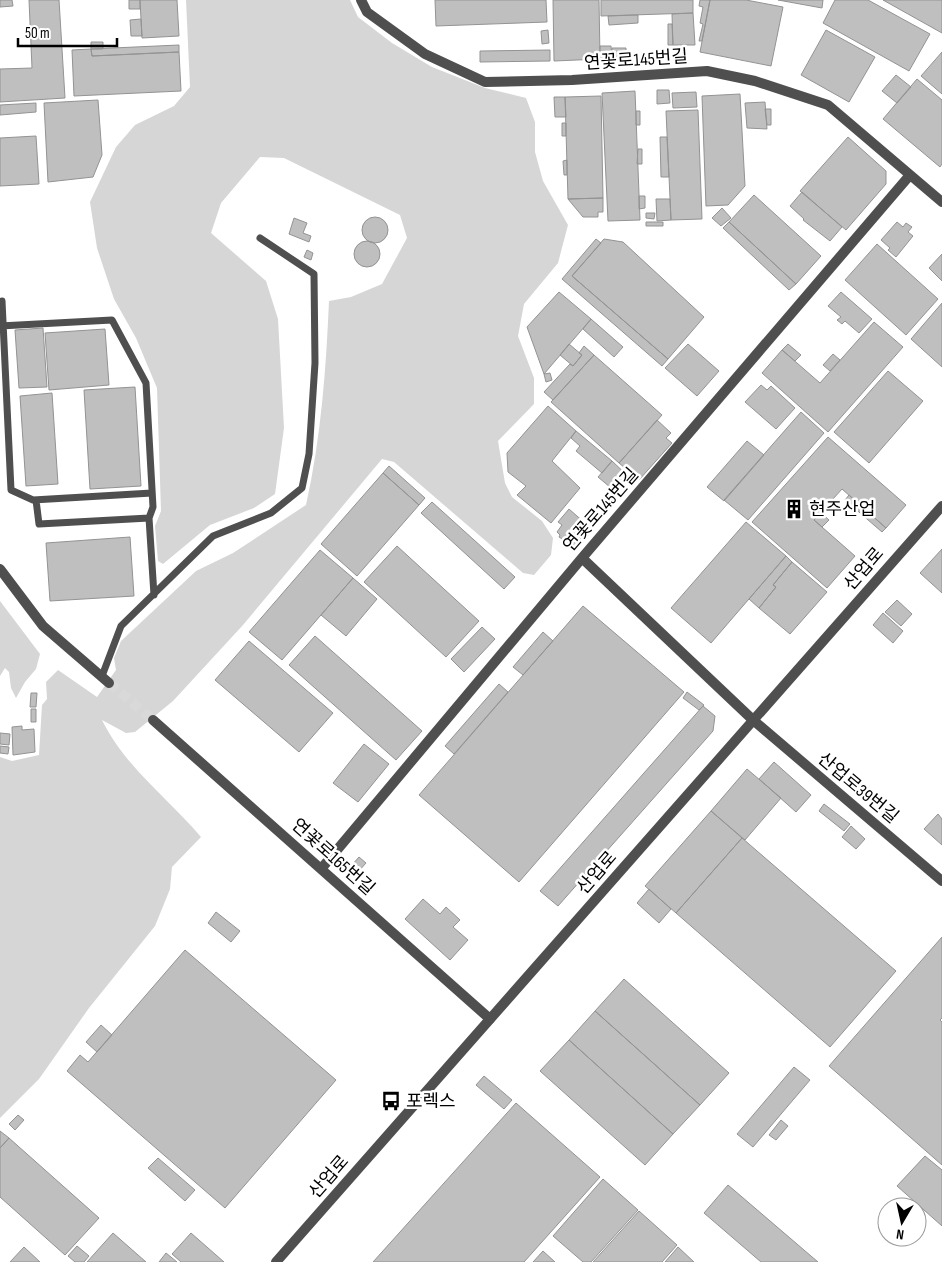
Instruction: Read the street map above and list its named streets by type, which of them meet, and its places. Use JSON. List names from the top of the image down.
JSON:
{
  "streets": {
    "street": [
      "연꽃로145번길",
      "산업로",
      "산업로39번길",
      "연꽃로165번길"
    ]
  },
  "crossings": [
    ["연꽃로145번길", "산업로39번길"],
    ["연꽃로145번길", "연꽃로165번길"],
    ["산업로", "산업로39번길"],
    ["산업로", "연꽃로165번길"]
  ],
  "places": {
    "building": ["현주산업"],
    "bus stop": ["포렉스"]
  },
  "scale_bar": "50 m",
  "north": "bottom"
}
